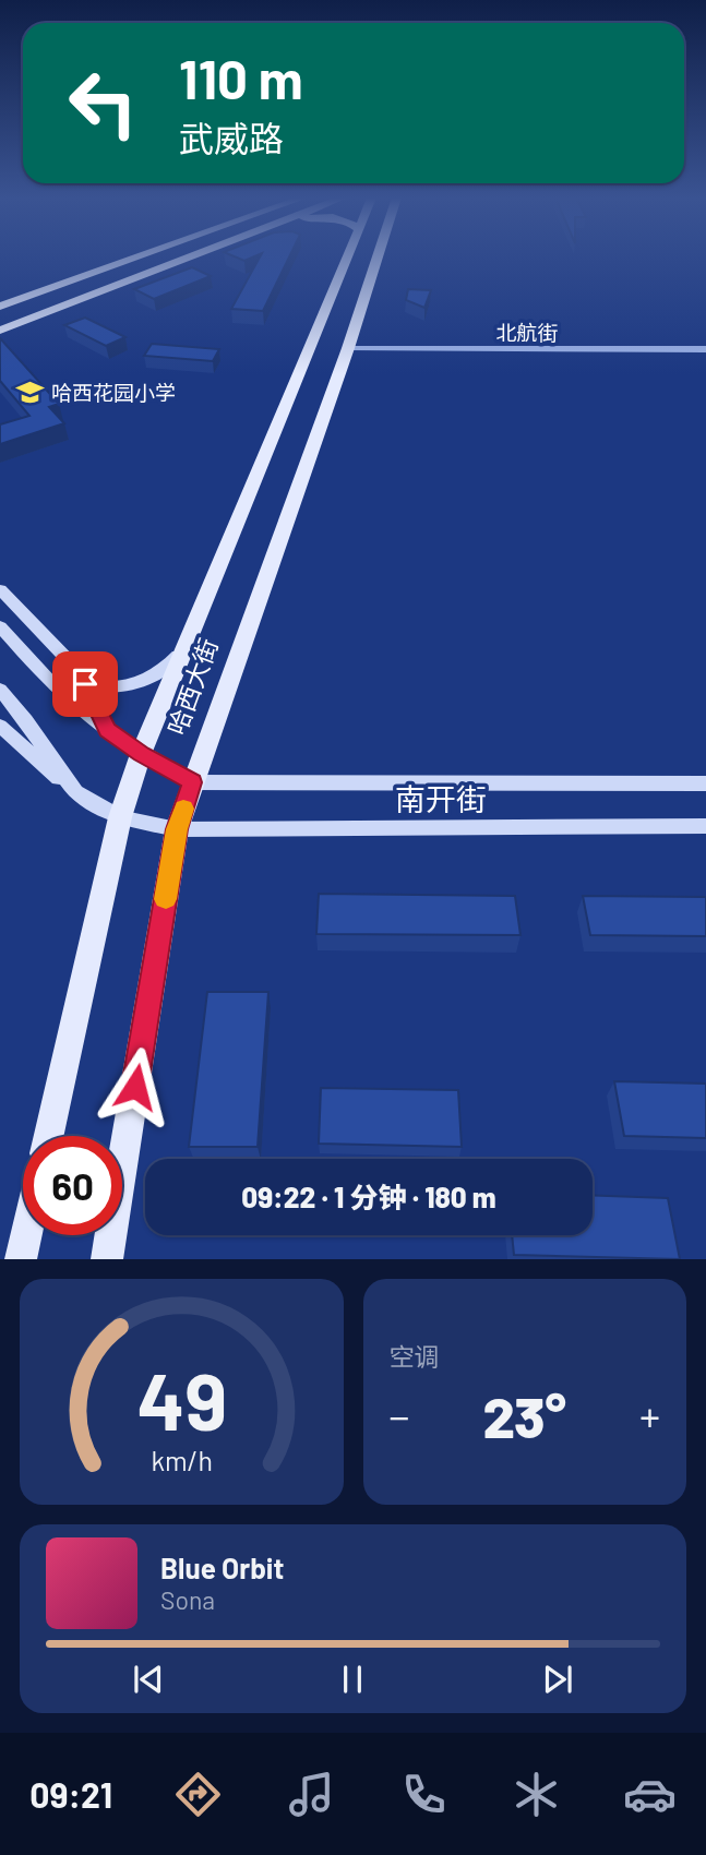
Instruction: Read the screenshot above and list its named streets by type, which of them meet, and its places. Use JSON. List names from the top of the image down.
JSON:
{
  "streets": {
    "main road": ["哈西大街", "南开街"],
    "street": ["北航街"]
  },
  "crossings": [
    ["北航街", "哈西大街"],
    ["哈西大街", "南开街"]
  ],
  "places": {
    "school or university": ["哈西花园小学"]
  },
  "page": {
    "turn": ["110 m", "武威路"],
    "limit": "60",
    "trip": "09:22 · 1 分钟 · 180 m",
    "tile": "空调",
    "heat": ["−", "23°", "+"],
    "song": ["Blue Orbit", "Sona"],
    "tabs": "09:21",
    "gauge": ["49", "km/h"]
  }
}
